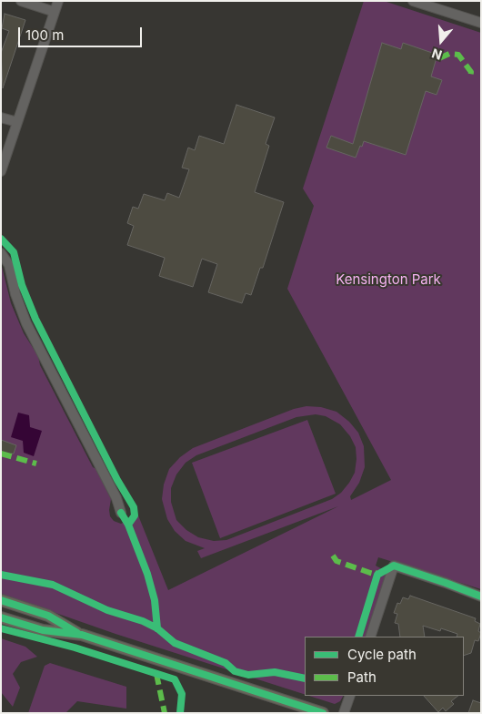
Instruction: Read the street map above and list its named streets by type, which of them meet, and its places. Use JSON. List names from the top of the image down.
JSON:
{
  "parks": ["Kensington Park"],
  "legend": ["Cycle path", "Path"],
  "scale_bar": "100 m",
  "north": "bottom"
}
